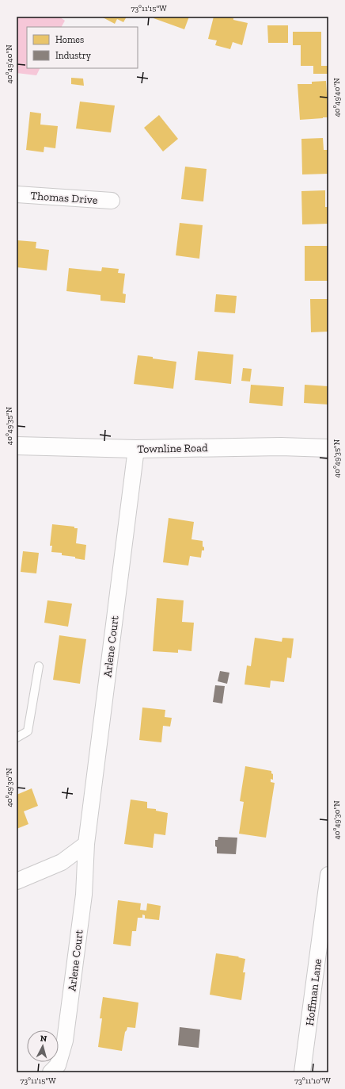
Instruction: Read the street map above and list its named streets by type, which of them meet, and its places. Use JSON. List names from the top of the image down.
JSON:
{
  "streets": {
    "street": [
      "Thomas Drive",
      "Townline Road",
      "Arlene Court",
      "Hoffman Lane"
    ]
  },
  "crossings": [
    ["Townline Road", "Arlene Court"]
  ],
  "legend": ["Homes", "Industry"],
  "north": "top",
  "coordinates": [
    "73°11'15\"W",
    "40°49'40\"N",
    "40°49'35\"N",
    "40°49'30\"N",
    "73°11'10\"W"
  ]
}
